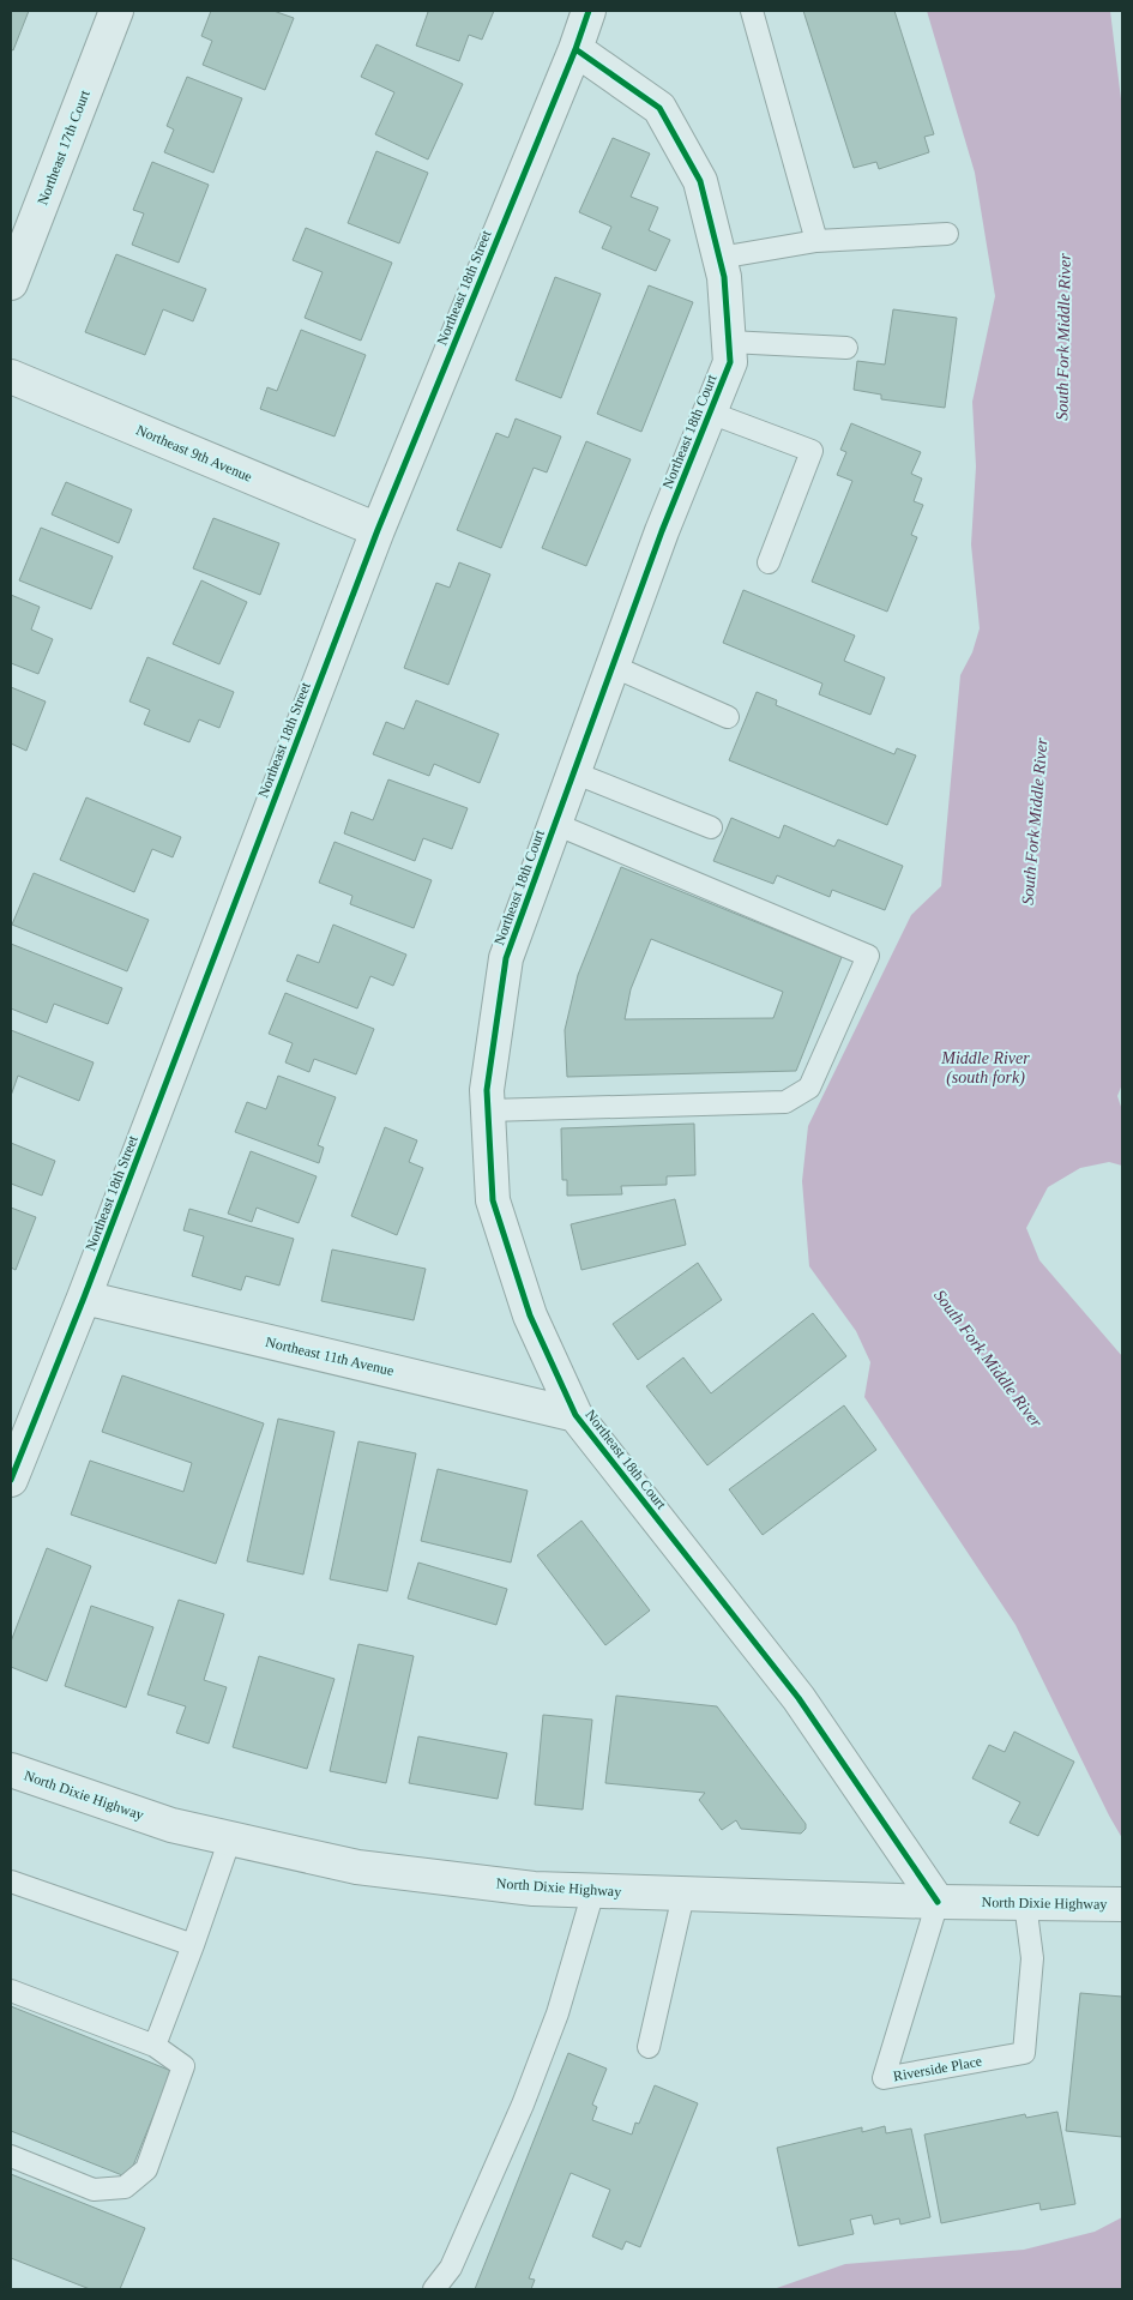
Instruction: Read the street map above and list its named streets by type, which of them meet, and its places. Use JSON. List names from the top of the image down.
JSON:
{
  "streets": {
    "street": [
      "Northeast 17th Court",
      "Northeast 18th Street",
      "Northeast 18th Court",
      "Northeast 9th Avenue",
      "Northeast 11th Avenue",
      "North Dixie Highway"
    ],
    "lane": ["Riverside Place"]
  },
  "crossings": [
    ["Northeast 18th Street", "Northeast 18th Court"],
    ["Northeast 18th Street", "Northeast 9th Avenue"],
    ["Northeast 18th Street", "Northeast 11th Avenue"],
    ["Northeast 18th Court", "Northeast 11th Avenue"],
    ["Northeast 18th Court", "North Dixie Highway"],
    ["Northeast 18th Court", "Riverside Place"],
    ["North Dixie Highway", "Riverside Place"]
  ],
  "water": ["South Fork Middle River", "Middle River (south fork)"]
}
